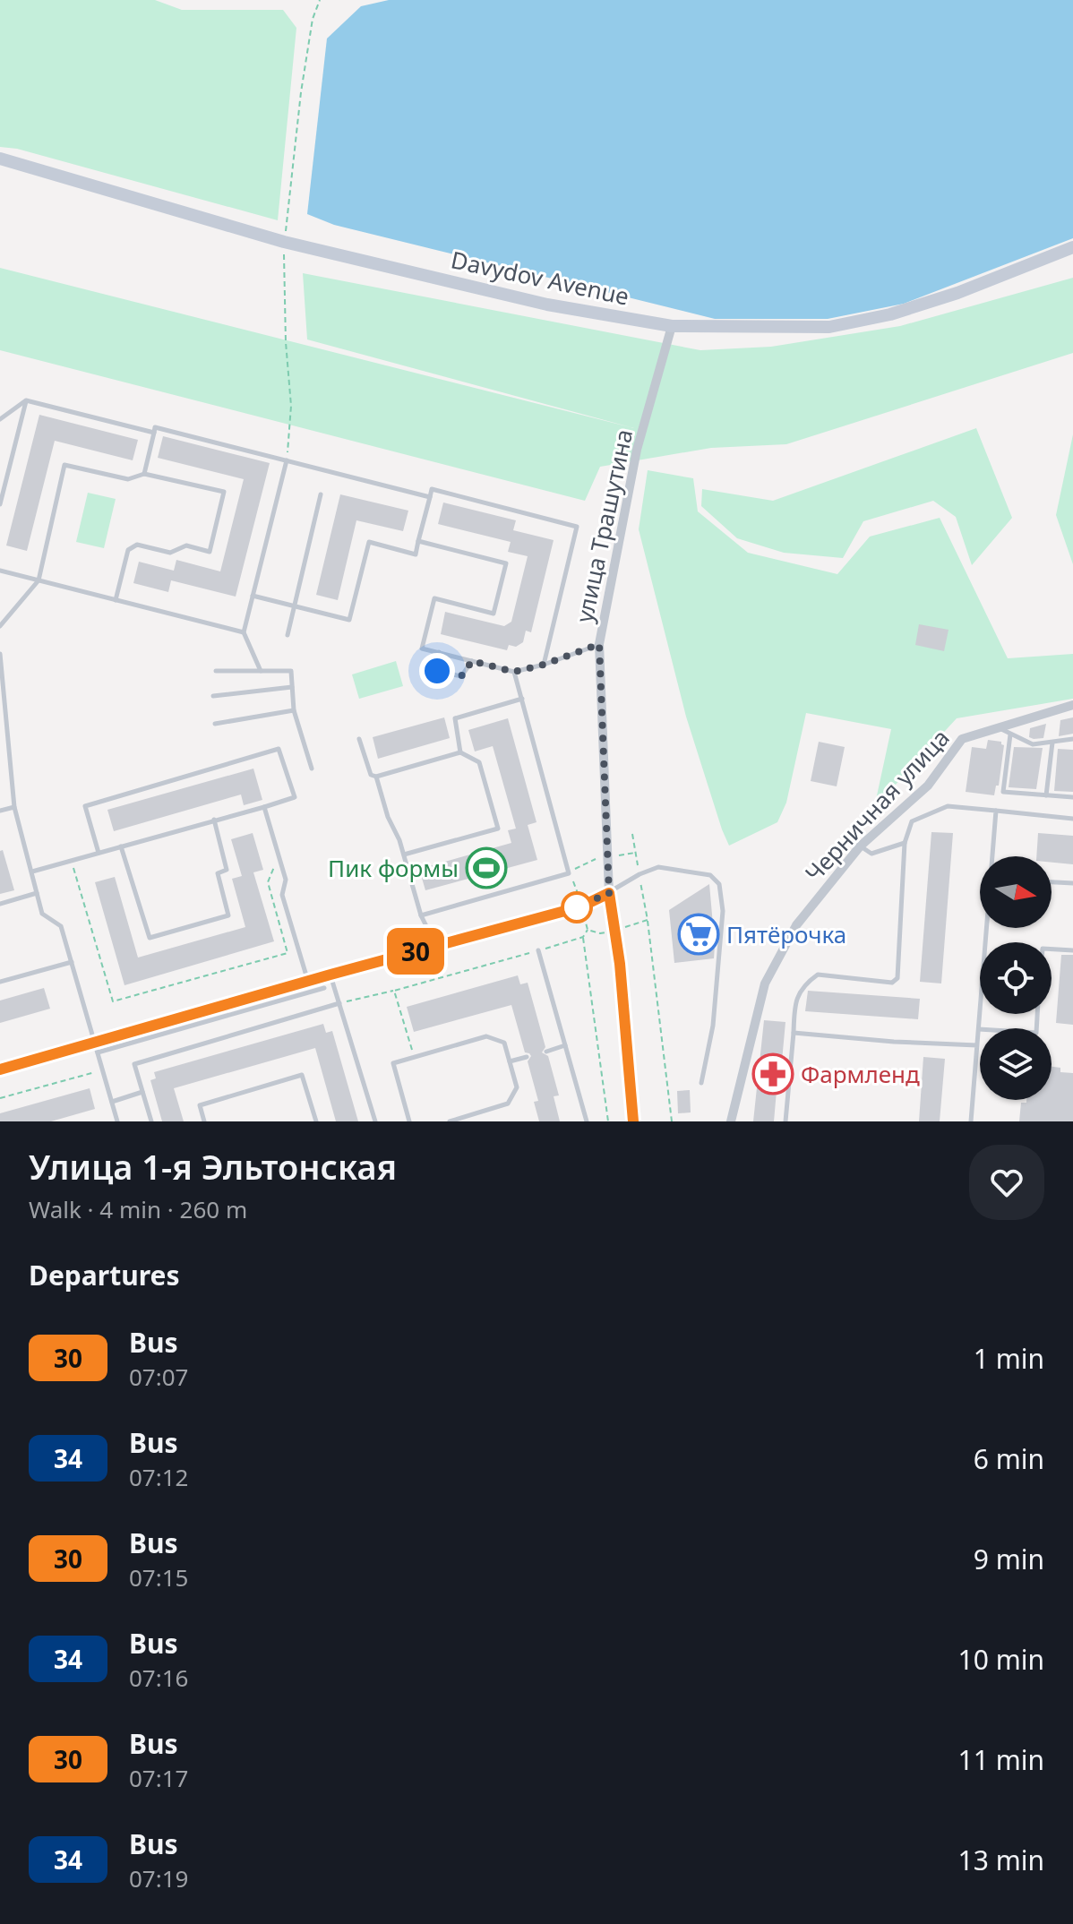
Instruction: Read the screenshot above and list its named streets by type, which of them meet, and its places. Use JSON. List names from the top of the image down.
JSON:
{
  "streets": {
    "street": ["Davydov Avenue", "улица Трашутина", "Черничная улица"]
  },
  "crossings": [
    ["Davydov Avenue", "улица Трашутина"]
  ],
  "places": {
    "sports": ["Пик формы"],
    "supermarket": ["Пятёрочка"],
    "pharmacy": ["Фармленд"]
  },
  "lines": ["bus line 30"],
  "north": "right",
  "page": {
    "on_map": "30",
    "heading": [
      ["Улица 1-я Эльтонская", "Walk · 4 min · 260 m"],
      "Departures"
    ],
    "list": [
      {
        "mark": "30",
        "name": "Bus",
        "note": "07:07",
        "value": "1 min"
      },
      {
        "mark": "34",
        "name": "Bus",
        "note": "07:12",
        "value": "6 min"
      },
      {
        "mark": "30",
        "name": "Bus",
        "note": "07:15",
        "value": "9 min"
      },
      {
        "mark": "34",
        "name": "Bus",
        "note": "07:16",
        "value": "10 min"
      },
      {
        "mark": "30",
        "name": "Bus",
        "note": "07:17",
        "value": "11 min"
      },
      {
        "mark": "34",
        "name": "Bus",
        "note": "07:19",
        "value": "13 min"
      }
    ]
  }
}
